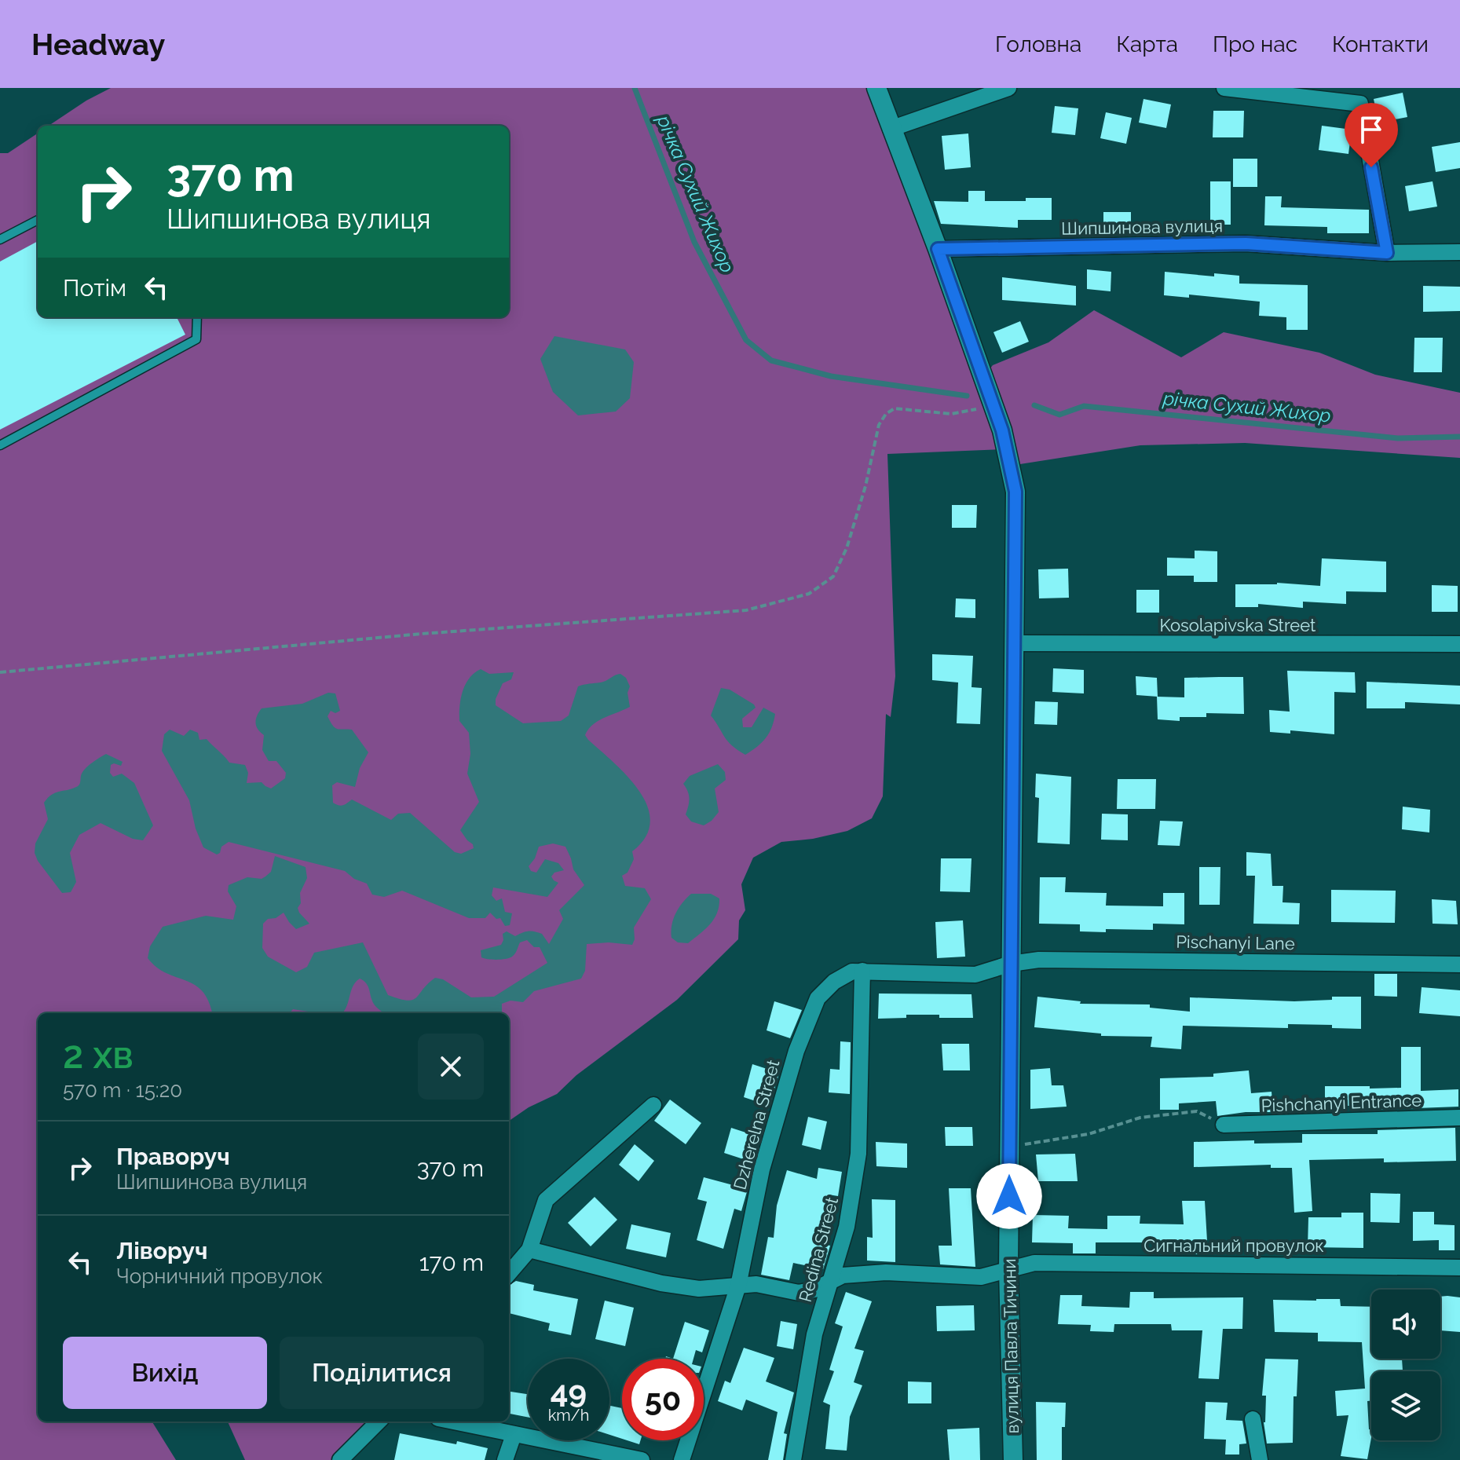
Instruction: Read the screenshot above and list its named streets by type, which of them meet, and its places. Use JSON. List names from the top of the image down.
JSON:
{
  "streets": {
    "main road": ["вулиця Павла Тичини"],
    "street": [
      "Шипшинова вулиця",
      "Kosolapivska Street",
      "Pischanyi Lane",
      "Pishchanyi Entrance",
      "Dzherelna Street",
      "Сигнальний провулок",
      "Redina Street"
    ]
  },
  "crossings": [
    ["Шипшинова вулиця", "вулиця Павла Тичини"],
    ["Kosolapivska Street", "вулиця Павла Тичини"],
    ["Pischanyi Lane", "Dzherelna Street"],
    ["Pischanyi Lane", "вулиця Павла Тичини"],
    ["Dzherelna Street", "Сигнальний провулок"],
    ["Dzherelna Street", "Redina Street"],
    ["Dzherelna Street", "вулиця Павла Тичини"],
    ["Сигнальний провулок", "Redina Street"],
    ["Сигнальний провулок", "вулиця Павла Тичини"]
  ],
  "water": ["річка Сухий Жихор"],
  "page": {
    "header": "Headway",
    "nav": [
      "Головна",
      "Карта",
      "Про нас",
      "Контакти"
    ],
    "turn": ["370 m", "Шипшинова вулиця"],
    "then": "Потім",
    "heading": ["2 хв", "570 m · 15:20"],
    "list": [
      {
        "name": "Праворуч",
        "note": "Шипшинова вулиця",
        "value": "370 m"
      },
      {
        "name": "Ліворуч",
        "note": "Чорничний провулок",
        "value": "170 m"
      }
    ],
    "buttons": ["Вихід", "Поділитися"],
    "speed": "49 km/h",
    "limit": "50"
  }
}
